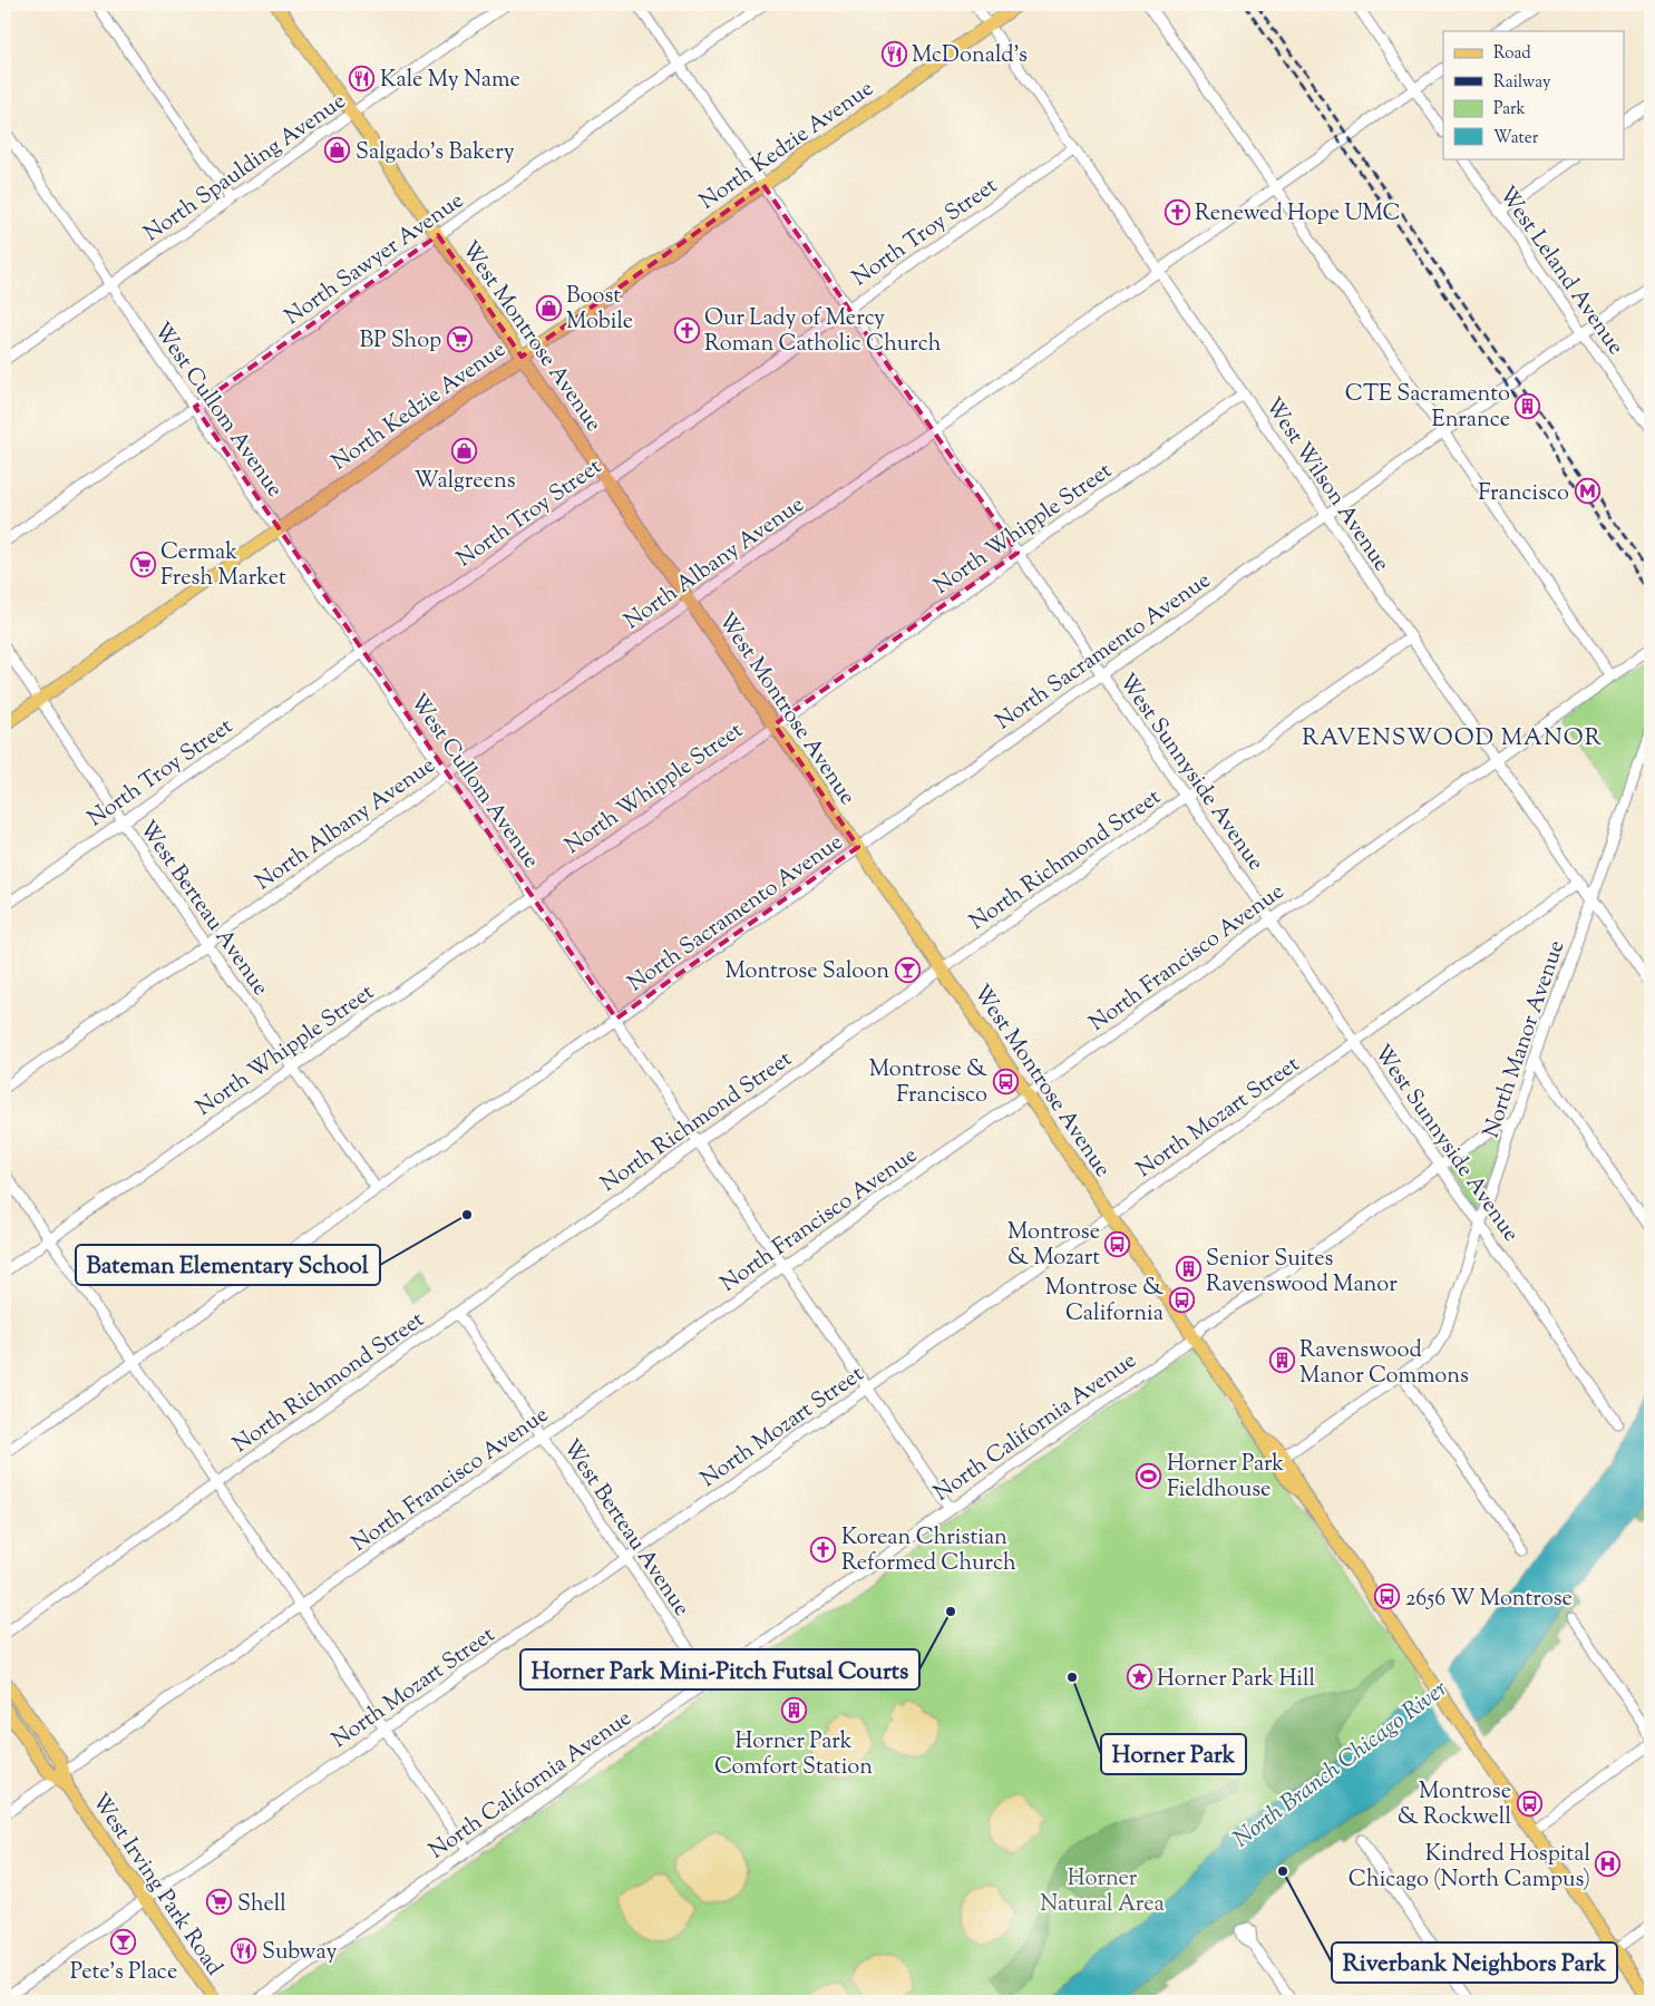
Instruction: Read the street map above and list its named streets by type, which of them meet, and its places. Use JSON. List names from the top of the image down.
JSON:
{
  "streets": {
    "main road": ["North Kedzie Avenue", "West Montrose Avenue", "West Irving Park Road"],
    "street": [
      "North Spaulding Avenue",
      "North Troy Street",
      "North Sawyer Avenue",
      "West Leland Avenue",
      "West Cullom Avenue",
      "West Wilson Avenue",
      "North Whipple Street",
      "North Albany Avenue",
      "North Sacramento Avenue",
      "West Sunnyside Avenue",
      "North Richmond Street",
      "West Berteau Avenue",
      "North Francisco Avenue",
      "North Manor Avenue",
      "North Mozart Street",
      "North California Avenue"
    ]
  },
  "crossings": [
    ["North Kedzie Avenue", "West Montrose Avenue"],
    ["North Kedzie Avenue", "West Cullom Avenue"],
    ["North Kedzie Avenue", "West Wilson Avenue"],
    ["North Kedzie Avenue", "West Sunnyside Avenue"],
    ["North Kedzie Avenue", "West Berteau Avenue"],
    ["North Spaulding Avenue", "West Montrose Avenue"],
    ["North Spaulding Avenue", "West Cullom Avenue"],
    ["North Troy Street", "West Montrose Avenue"],
    ["North Troy Street", "West Cullom Avenue"],
    ["North Troy Street", "West Wilson Avenue"],
    ["North Troy Street", "West Sunnyside Avenue"],
    ["North Troy Street", "West Berteau Avenue"],
    ["North Sawyer Avenue", "West Montrose Avenue"],
    ["North Sawyer Avenue", "West Cullom Avenue"],
    ["North Sawyer Avenue", "West Sunnyside Avenue"],
    ["West Leland Avenue", "North Sacramento Avenue"],
    ["West Montrose Avenue", "North Whipple Street"],
    ["West Montrose Avenue", "North Albany Avenue"],
    ["West Montrose Avenue", "North Sacramento Avenue"],
    ["West Montrose Avenue", "North Richmond Street"],
    ["West Montrose Avenue", "North Francisco Avenue"],
    ["West Montrose Avenue", "North Manor Avenue"],
    ["West Montrose Avenue", "North Mozart Street"],
    ["West Montrose Avenue", "North California Avenue"],
    ["West Cullom Avenue", "North Whipple Street"],
    ["West Cullom Avenue", "North Albany Avenue"],
    ["West Cullom Avenue", "North Sacramento Avenue"],
    ["West Cullom Avenue", "North Richmond Street"],
    ["West Cullom Avenue", "North Francisco Avenue"],
    ["West Cullom Avenue", "North Mozart Street"],
    ["West Cullom Avenue", "North California Avenue"],
    ["West Wilson Avenue", "North Whipple Street"],
    ["West Wilson Avenue", "North Albany Avenue"],
    ["West Wilson Avenue", "North Sacramento Avenue"],
    ["West Wilson Avenue", "North Richmond Street"],
    ["West Wilson Avenue", "North Francisco Avenue"],
    ["West Wilson Avenue", "North Manor Avenue"],
    ["West Wilson Avenue", "North Mozart Street"],
    ["North Whipple Street", "West Sunnyside Avenue"],
    ["North Whipple Street", "West Berteau Avenue"],
    ["North Albany Avenue", "West Sunnyside Avenue"],
    ["North Albany Avenue", "West Berteau Avenue"],
    ["North Sacramento Avenue", "West Sunnyside Avenue"],
    ["North Sacramento Avenue", "West Berteau Avenue"],
    ["West Sunnyside Avenue", "North Richmond Street"],
    ["West Sunnyside Avenue", "North Francisco Avenue"],
    ["West Sunnyside Avenue", "North Manor Avenue"],
    ["West Sunnyside Avenue", "North Mozart Street"],
    ["West Sunnyside Avenue", "North California Avenue"],
    ["North Richmond Street", "West Berteau Avenue"],
    ["West Berteau Avenue", "North Francisco Avenue"],
    ["West Berteau Avenue", "North Mozart Street"],
    ["West Berteau Avenue", "North California Avenue"],
    ["North Francisco Avenue", "West Irving Park Road"],
    ["North Manor Avenue", "North California Avenue"],
    ["North Mozart Street", "West Irving Park Road"]
  ],
  "districts": ["RAVENSWOOD MANOR"],
  "water": ["North Branch Chicago River"],
  "parks": ["Horner Natural Area"],
  "places": {
    "restaurant": ["McDonald's", "Kale My Name", "Subway"],
    "shop": ["Salgado’s Bakery", "Boost Mobile", "Walgreens"],
    "church": ["Renewed Hope UMC", "Our Lady of Mercy Roman Catholic Church", "Korean Christian Reformed Church"],
    "supermarket": ["BP Shop", "Cermak Fresh Market", "Shell"],
    "building": [
      "CTE Sacramento Enrance",
      "Senior Suites Ravenswood Manor",
      "Ravenswood Manor Commons",
      "Horner Park Comfort Station"
    ],
    "metro station": ["Francisco"],
    "bar": ["Montrose Saloon", "Pete’s Place"],
    "bus stop": [
      "Montrose & Francisco",
      "Montrose & Mozart",
      "Montrose & California",
      "2656 W Montrose",
      "Montrose & Rockwell"
    ],
    "other": [
      "Bateman Elementary School",
      "Horner Park Mini-Pitch Futsal Courts",
      "Horner Park",
      "Riverbank Neighbors Park"
    ],
    "sports": ["Horner Park Fieldhouse"],
    "place": ["Horner Park Hill"],
    "hospital": ["Kindred Hospital Chicago (North Campus)"]
  },
  "legend": [
    "Road",
    "Railway",
    "Park",
    "Water"
  ]
}
